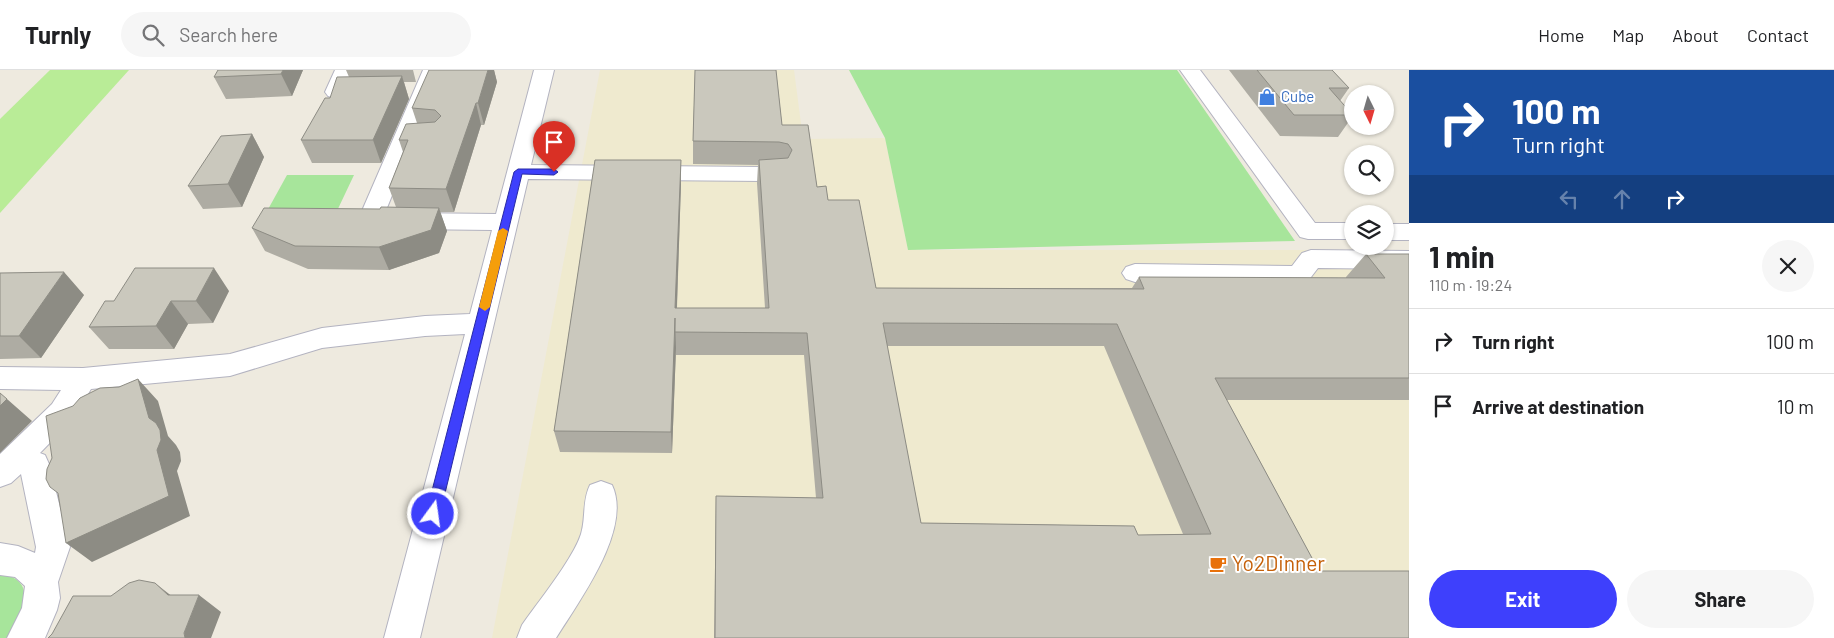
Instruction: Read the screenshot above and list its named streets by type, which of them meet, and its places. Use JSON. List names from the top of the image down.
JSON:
{
  "places": {
    "shop": ["Cube"],
    "cafe": ["Yo2Dinner"]
  },
  "north": "bottom",
  "page": {
    "header": "Turnly",
    "search": "Search here",
    "nav": [
      "Home",
      "Map",
      "About",
      "Contact"
    ],
    "turn": ["100 m", "Turn right"],
    "heading": ["1 min", "110 m · 19:24"],
    "list": [
      {
        "name": "Turn right",
        "value": "100 m"
      },
      {
        "name": "Arrive at destination",
        "value": "10 m"
      }
    ],
    "buttons": ["Exit", "Share"]
  }
}
